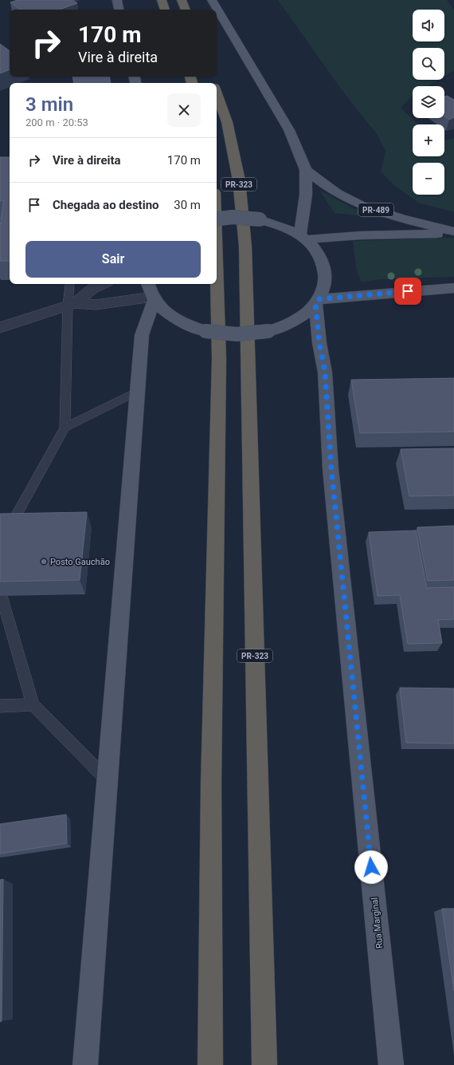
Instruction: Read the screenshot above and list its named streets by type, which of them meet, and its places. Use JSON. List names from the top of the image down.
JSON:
{
  "streets": {
    "highway": ["PR-323"],
    "main road": ["PR-489", "Rua Marginal"]
  },
  "places": ["Posto Gauchão"],
  "page": {
    "map_buttons": ["+", "−"],
    "turn": ["170 m", "Vire à direita"],
    "heading": ["3 min", "200 m · 20:53"],
    "list": [
      {
        "name": "Vire à direita",
        "value": "170 m"
      },
      {
        "name": "Chegada ao destino",
        "value": "30 m"
      }
    ],
    "buttons": "Sair"
  }
}
